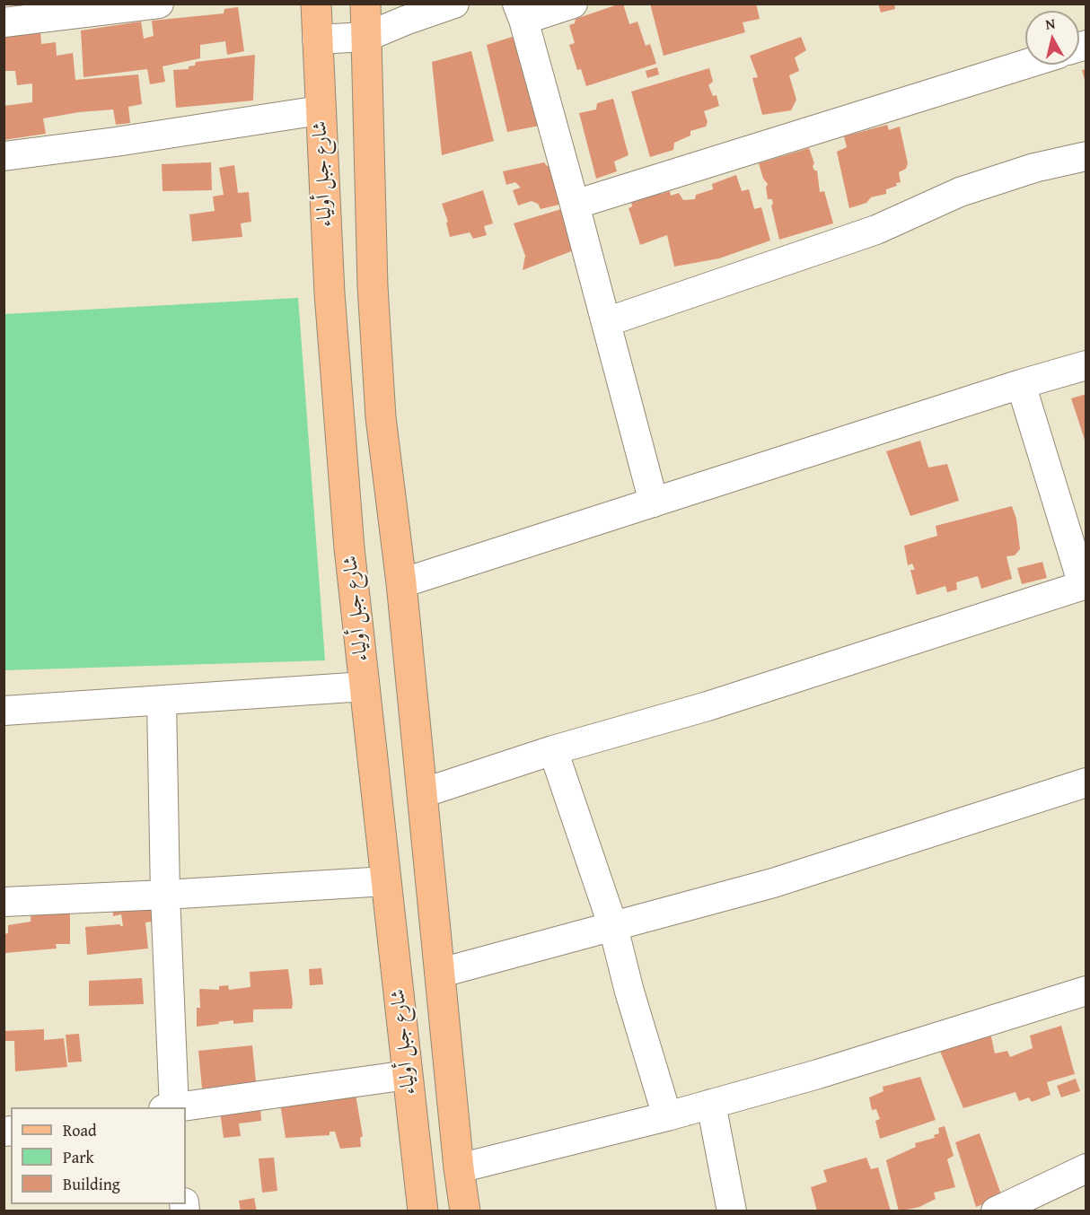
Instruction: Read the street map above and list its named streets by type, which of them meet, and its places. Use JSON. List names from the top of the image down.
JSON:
{
  "streets": {
    "main road": ["شارع جبل أولياء"]
  },
  "legend": ["Road", "Park", "Building"],
  "north": "top"
}
